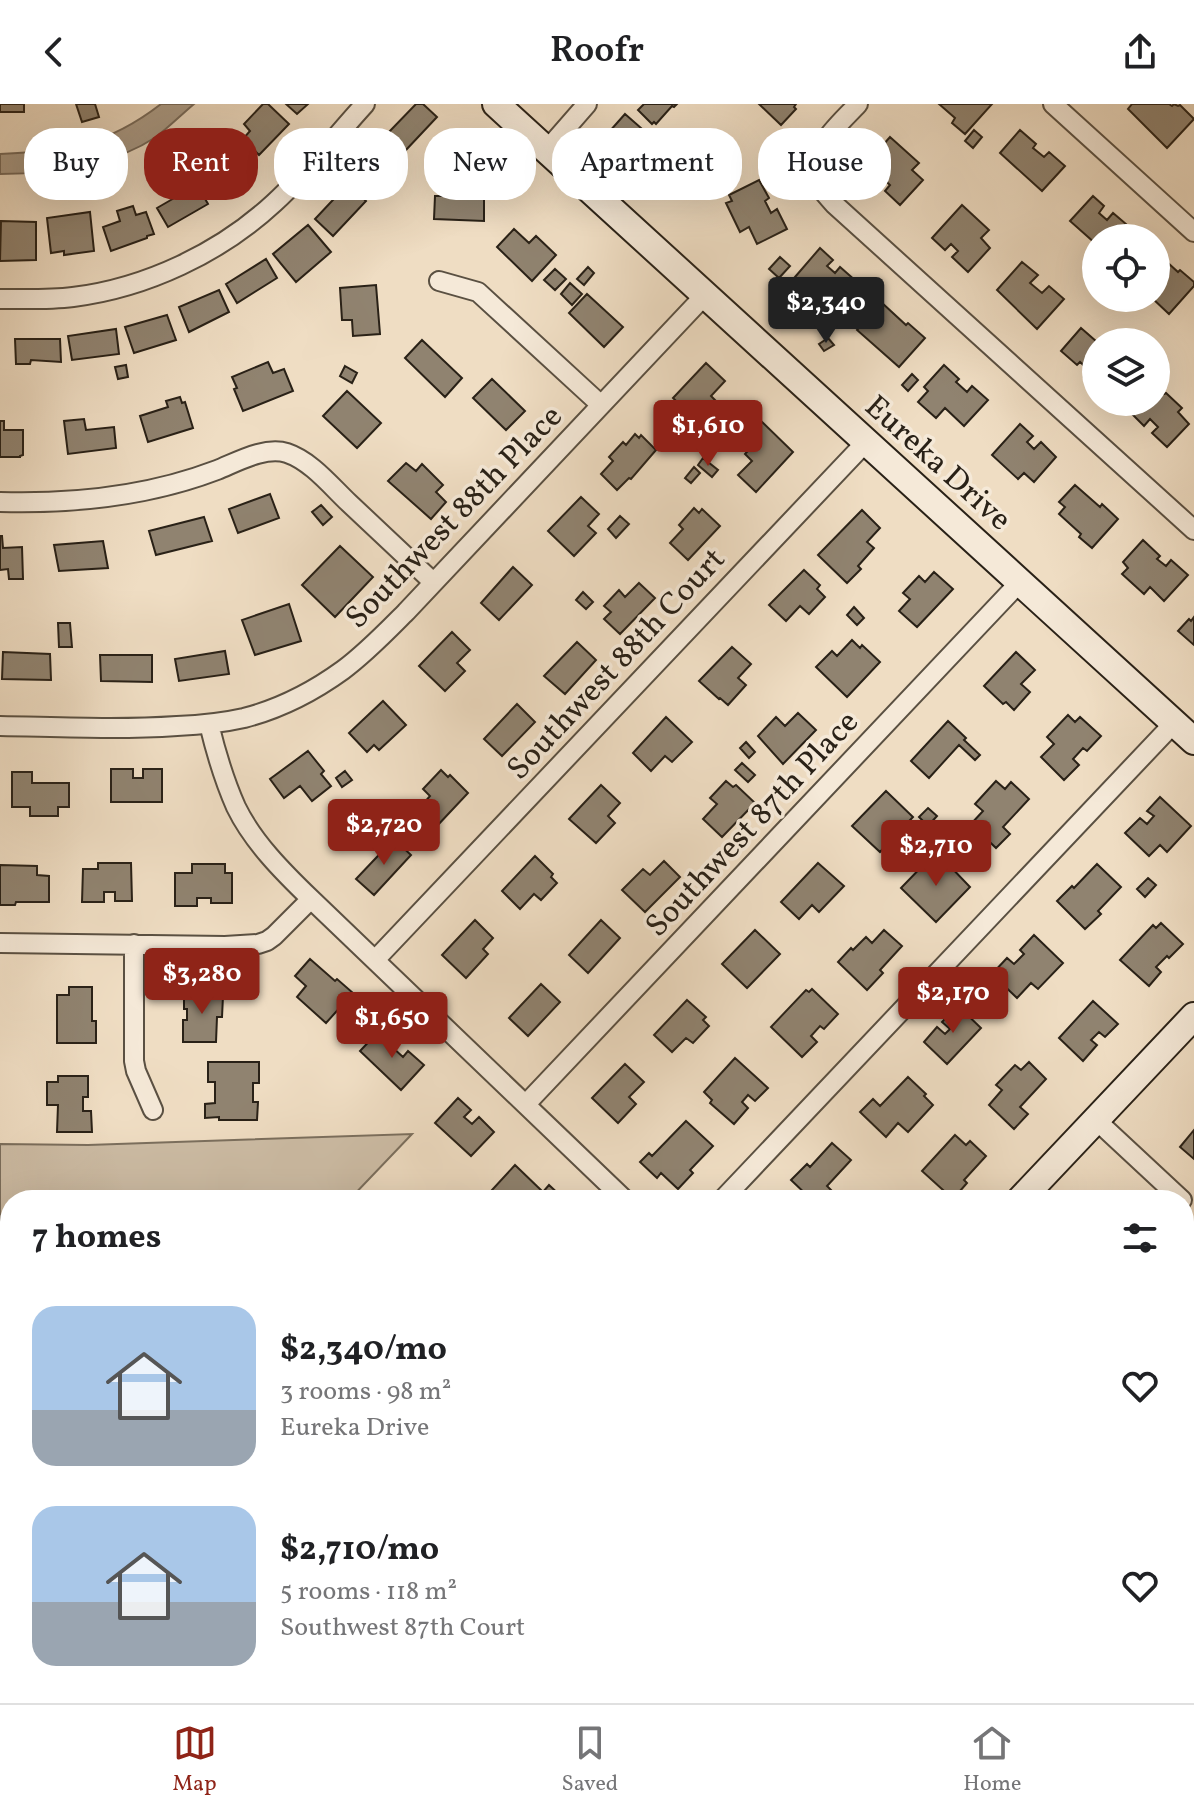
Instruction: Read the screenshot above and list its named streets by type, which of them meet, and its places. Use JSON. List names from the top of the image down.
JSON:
{
  "streets": {
    "main road": ["Eureka Drive"],
    "street": ["Southwest 88th Place", "Southwest 88th Court", "Southwest 87th Place"]
  },
  "crossings": [
    ["Eureka Drive", "Southwest 88th Place"],
    ["Eureka Drive", "Southwest 88th Court"],
    ["Eureka Drive", "Southwest 87th Place"]
  ],
  "page": {
    "header": "Roofr",
    "chip": [
      "Buy",
      "Rent",
      "Filters",
      "New",
      "Apartment",
      "House"
    ],
    "price": [
      "$2,340",
      "$1,610",
      "$2,720",
      "$2,710",
      "$3,280",
      "$2,170",
      "$1,650"
    ],
    "heading": "7 homes",
    "list": [
      {
        "name": "$2,340/mo",
        "note": "3 rooms · 98 m² · Eureka Drive"
      },
      {
        "name": "$2,710/mo",
        "note": "5 rooms · 118 m² · Southwest 87th Court"
      }
    ],
    "tabs": ["Map", "Saved", "Home"]
  }
}
